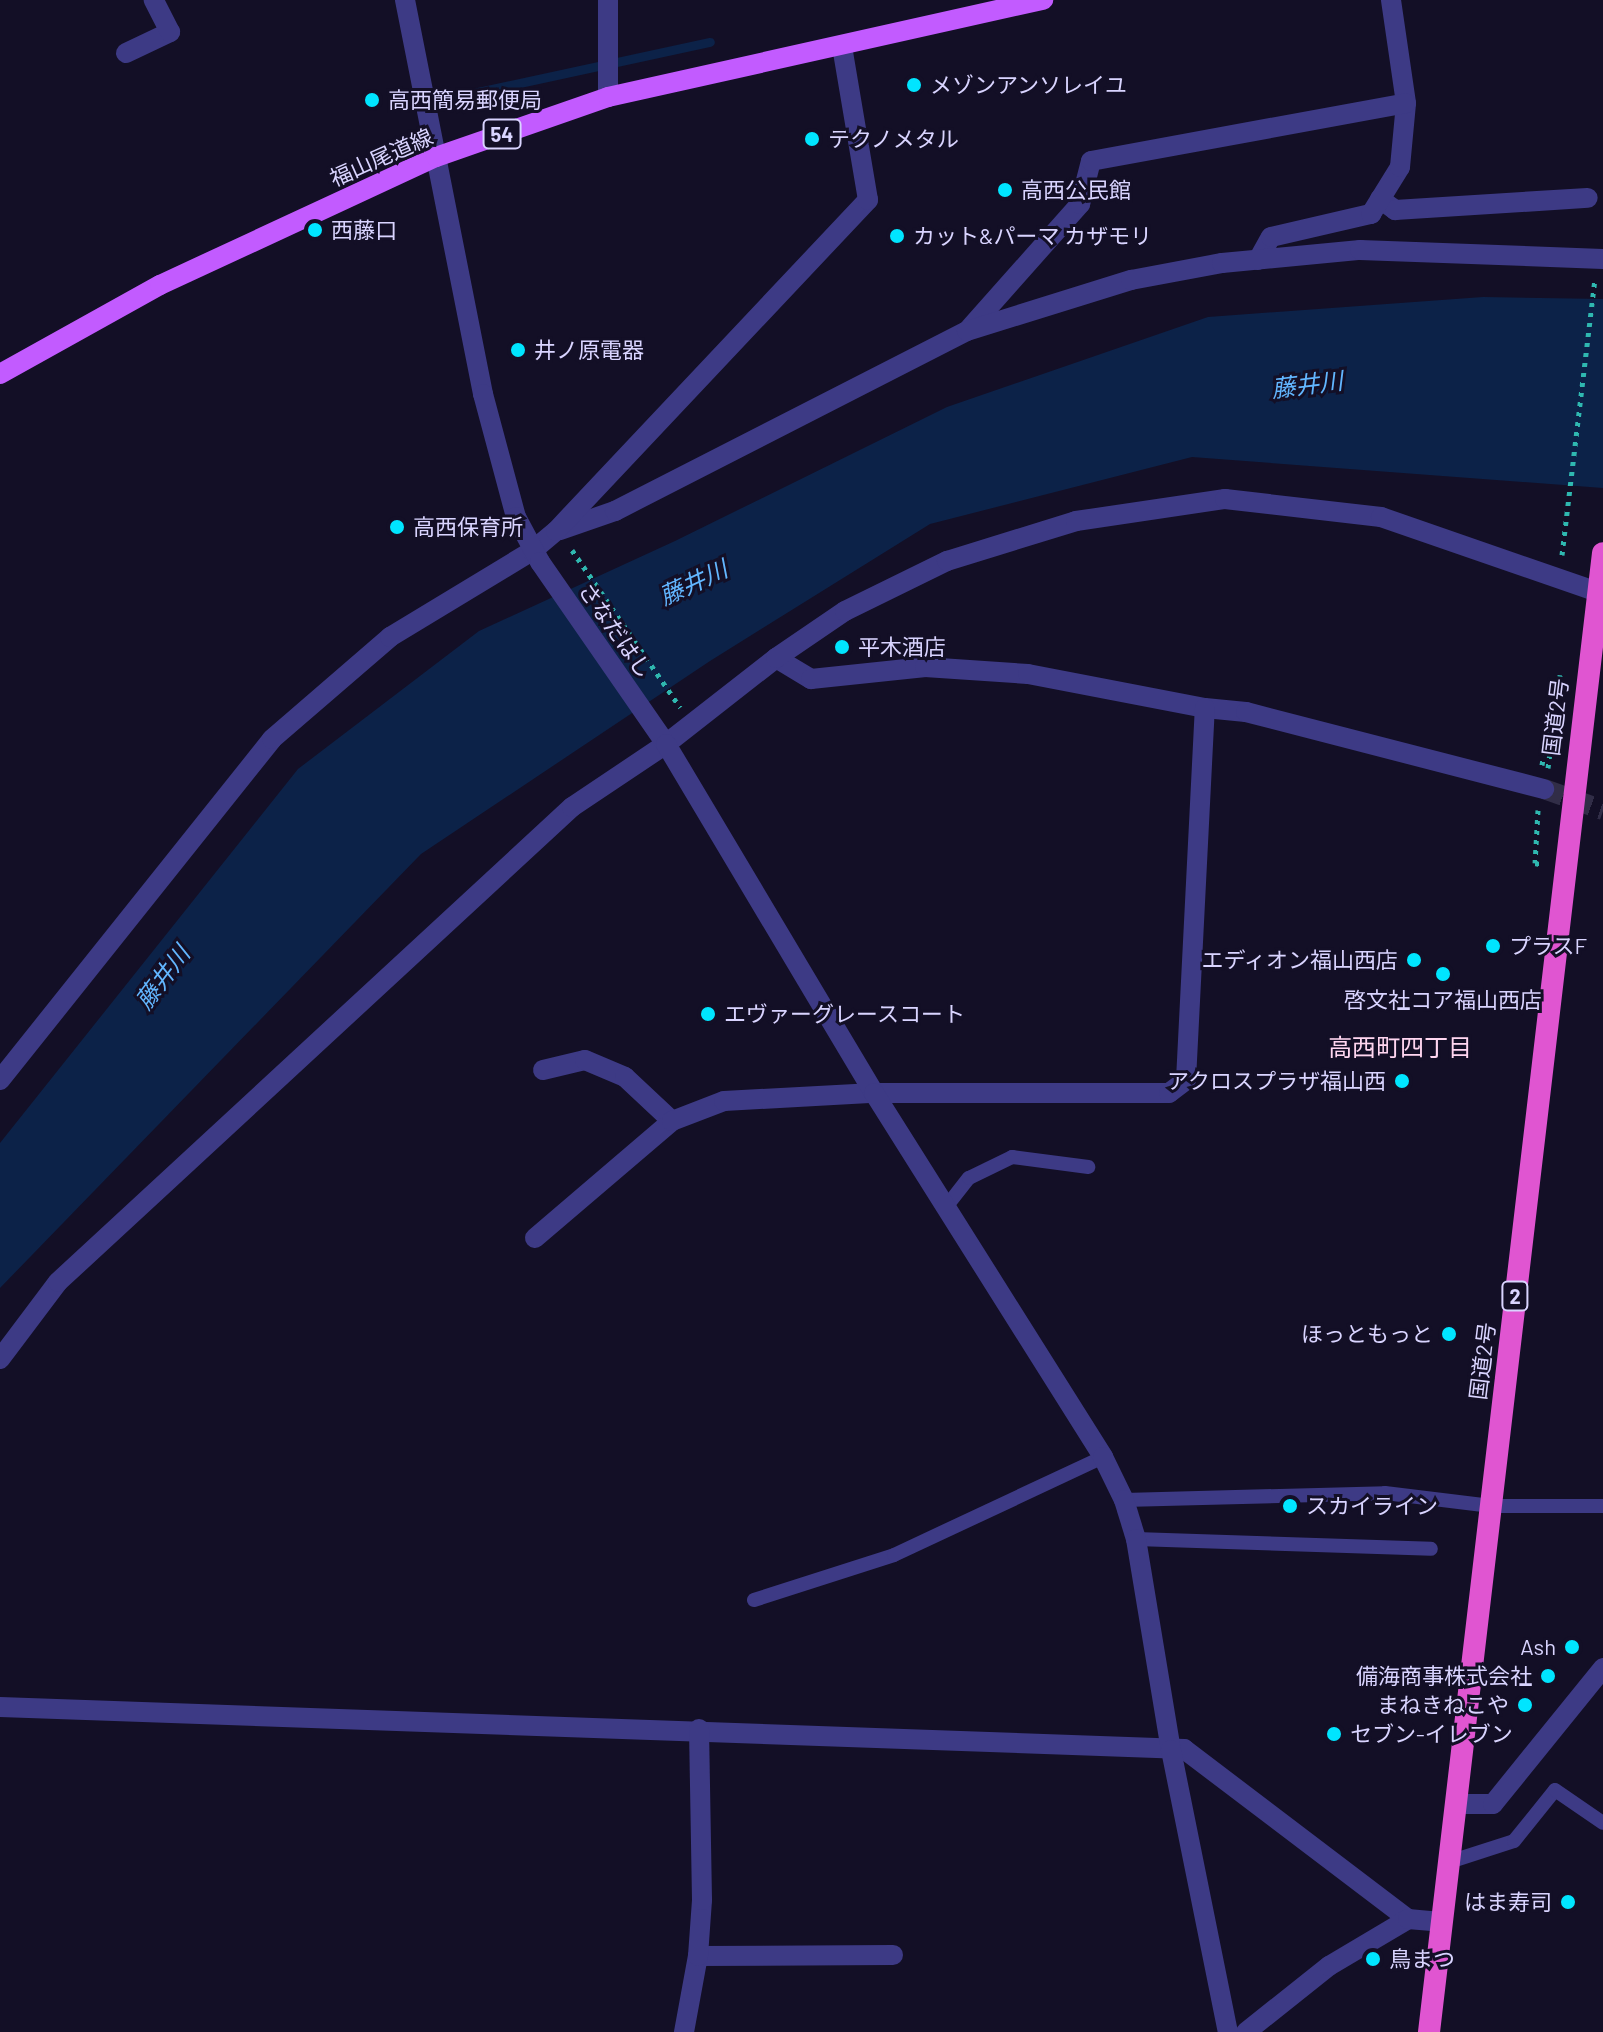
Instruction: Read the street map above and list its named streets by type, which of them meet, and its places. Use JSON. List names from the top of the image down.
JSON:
{
  "streets": {
    "highway": ["国道2号", "2"],
    "main road": ["54", "福山尾道線"],
    "street": ["さなだはし"]
  },
  "crossings": [
    ["福山尾道線", "さなだはし"]
  ],
  "districts": ["高西町四丁目"],
  "water": ["藤井川"],
  "places": [
    "メゾンアンソレイユ",
    "高西簡易郵便局",
    "テクノメタル",
    "高西公民館",
    "西藤口",
    "カット&パーマ カザモリ",
    "井ノ原電器",
    "高西保育所",
    "平木酒店",
    "プラスF",
    "エディオン福山西店",
    "啓文社コア福山西店",
    "エヴァーグレースコート",
    "アクロスプラザ福山西",
    "ほっともっと",
    "スカイライン",
    "Ash",
    "備海商事株式会社",
    "まねきねこや",
    "セブン-イレブン",
    "はま寿司",
    "鳥まつ"
  ]
}
